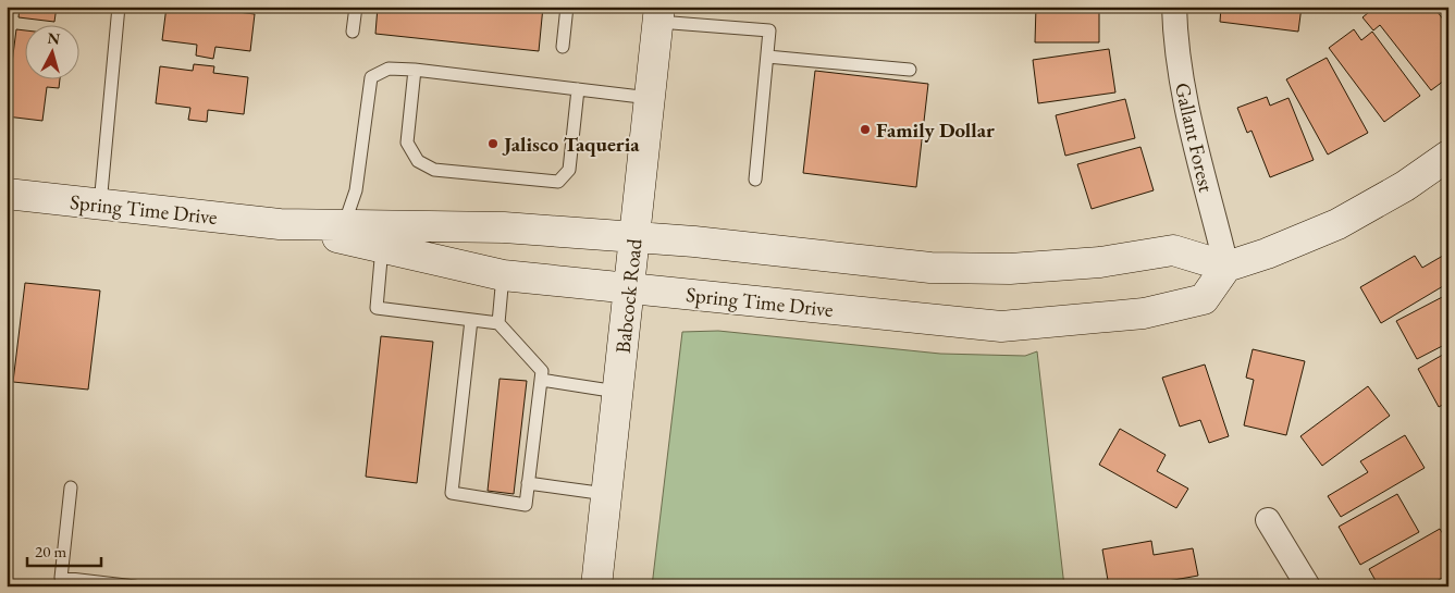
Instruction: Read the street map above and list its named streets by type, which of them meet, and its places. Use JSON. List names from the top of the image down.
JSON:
{
  "streets": {
    "street": ["Gallant Forest", "Spring Time Drive", "Babcock Road"]
  },
  "crossings": [
    ["Gallant Forest", "Spring Time Drive"],
    ["Spring Time Drive", "Babcock Road"]
  ],
  "places": ["Family Dollar", "Jalisco Taqueria"],
  "scale_bar": "20 m",
  "north": "top"
}
